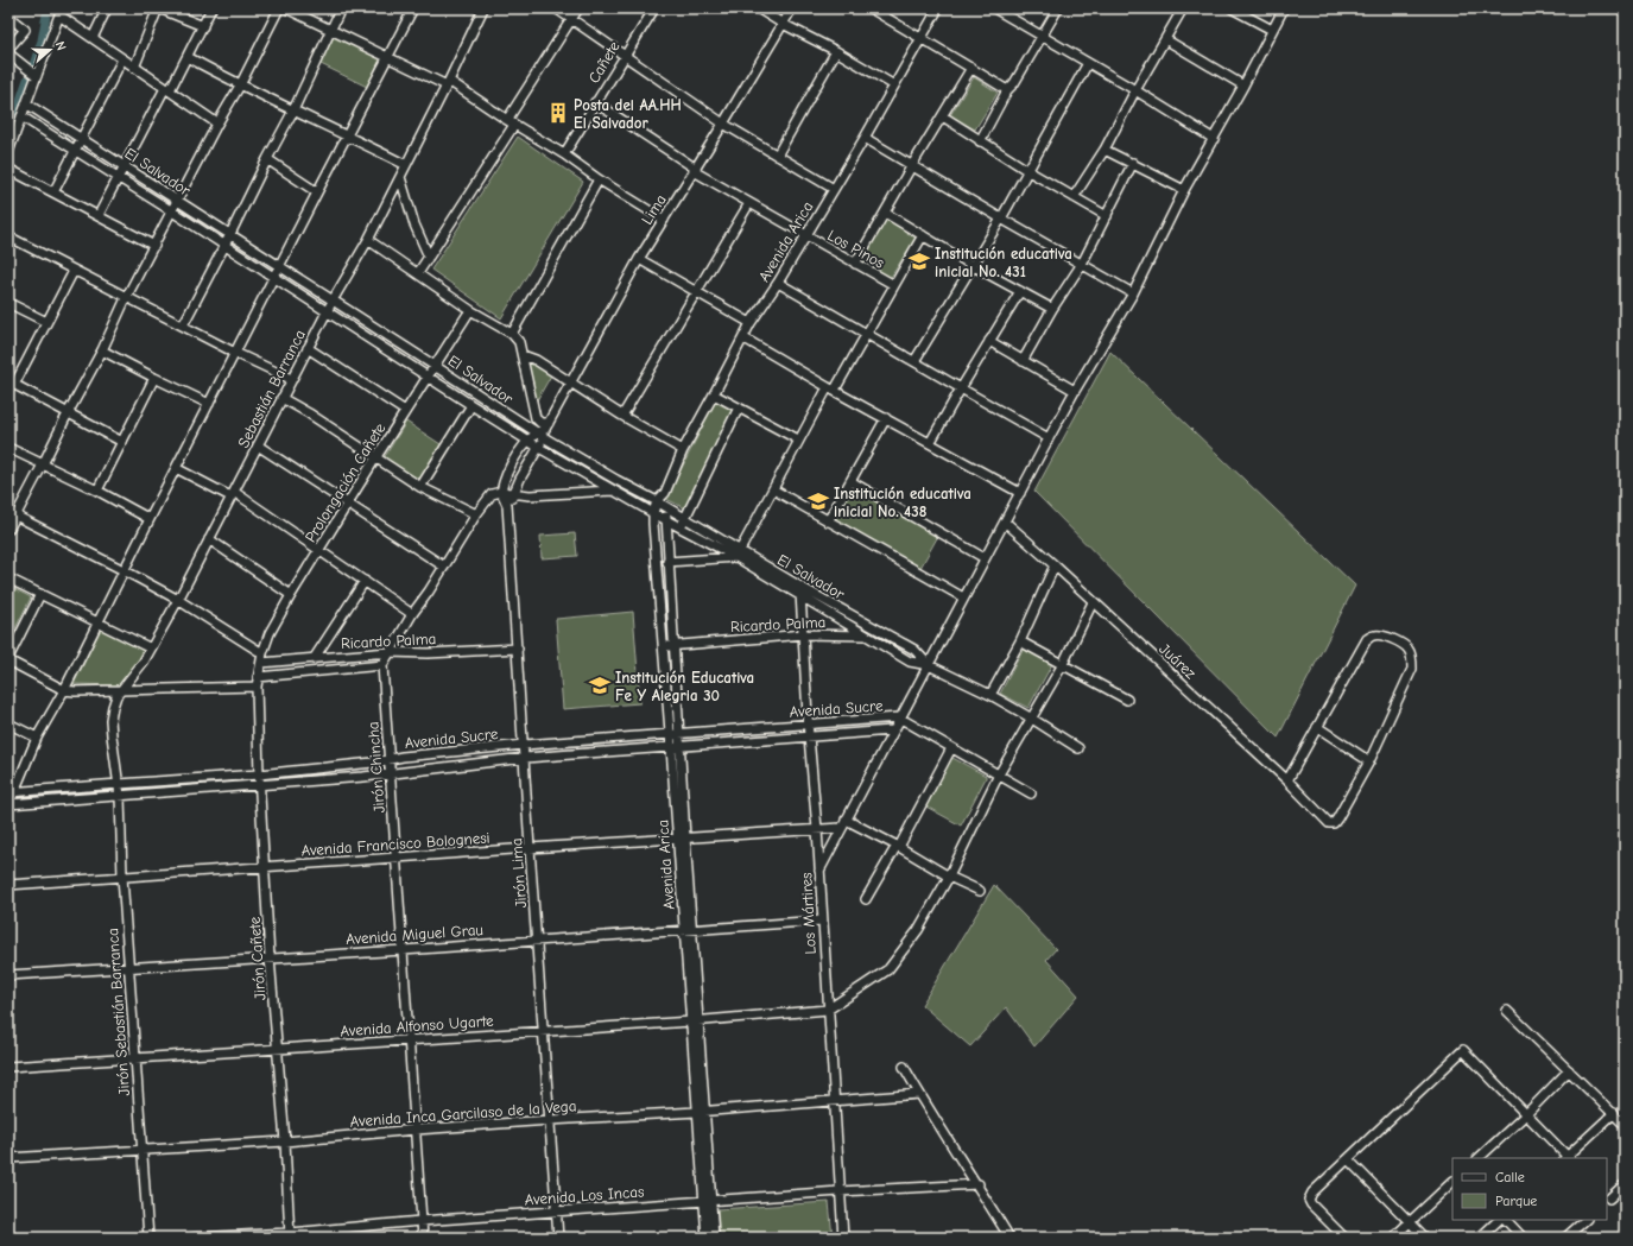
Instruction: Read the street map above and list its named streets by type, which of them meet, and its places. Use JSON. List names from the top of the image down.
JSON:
{
  "streets": {
    "street": [
      "Cañete",
      "El Salvador",
      "Lima",
      "Avenida Arica",
      "Los Pinos",
      "Sebastián Barranca",
      "Prolongación Cañete",
      "Ricardo Palma",
      "Juárez",
      "Avenida Sucre",
      "Jirón Chincha",
      "Avenida Francisco Bolognesi",
      "Jirón Lima",
      "Los Mártires",
      "Avenida Miguel Grau",
      "Jirón Cañete",
      "Jirón Sebastián Barranca",
      "Avenida Alfonso Ugarte",
      "Avenida Inca Garcilaso de la Vega",
      "Avenida Los Incas"
    ]
  },
  "crossings": [
    ["Cañete", "Los Pinos"],
    ["El Salvador", "Avenida Arica"],
    ["El Salvador", "Sebastián Barranca"],
    ["El Salvador", "Prolongación Cañete"],
    ["El Salvador", "Ricardo Palma"],
    ["El Salvador", "Los Mártires"],
    ["Lima", "Los Pinos"],
    ["Avenida Arica", "Los Pinos"],
    ["Avenida Arica", "Ricardo Palma"],
    ["Avenida Arica", "Avenida Sucre"],
    ["Avenida Arica", "Avenida Francisco Bolognesi"],
    ["Avenida Arica", "Avenida Miguel Grau"],
    ["Avenida Arica", "Avenida Alfonso Ugarte"],
    ["Avenida Arica", "Avenida Inca Garcilaso de la Vega"],
    ["Avenida Arica", "Avenida Los Incas"],
    ["Sebastián Barranca", "Ricardo Palma"],
    ["Sebastián Barranca", "Avenida Sucre"],
    ["Sebastián Barranca", "Jirón Sebastián Barranca"],
    ["Prolongación Cañete", "Ricardo Palma"],
    ["Prolongación Cañete", "Jirón Cañete"],
    ["Ricardo Palma", "Jirón Chincha"],
    ["Ricardo Palma", "Jirón Lima"],
    ["Ricardo Palma", "Los Mártires"],
    ["Ricardo Palma", "Jirón Cañete"],
    ["Avenida Sucre", "Jirón Chincha"],
    ["Avenida Sucre", "Jirón Lima"],
    ["Avenida Sucre", "Los Mártires"],
    ["Avenida Sucre", "Jirón Cañete"],
    ["Avenida Sucre", "Jirón Sebastián Barranca"],
    ["Jirón Chincha", "Avenida Francisco Bolognesi"],
    ["Jirón Chincha", "Avenida Miguel Grau"],
    ["Jirón Chincha", "Avenida Alfonso Ugarte"],
    ["Jirón Chincha", "Avenida Inca Garcilaso de la Vega"],
    ["Jirón Chincha", "Avenida Los Incas"],
    ["Avenida Francisco Bolognesi", "Jirón Lima"],
    ["Avenida Francisco Bolognesi", "Los Mártires"],
    ["Avenida Francisco Bolognesi", "Jirón Cañete"],
    ["Avenida Francisco Bolognesi", "Jirón Sebastián Barranca"],
    ["Jirón Lima", "Avenida Miguel Grau"],
    ["Jirón Lima", "Avenida Alfonso Ugarte"],
    ["Jirón Lima", "Avenida Inca Garcilaso de la Vega"],
    ["Jirón Lima", "Avenida Los Incas"],
    ["Los Mártires", "Avenida Miguel Grau"],
    ["Los Mártires", "Avenida Alfonso Ugarte"],
    ["Los Mártires", "Avenida Inca Garcilaso de la Vega"],
    ["Los Mártires", "Avenida Los Incas"],
    ["Avenida Miguel Grau", "Jirón Cañete"],
    ["Avenida Miguel Grau", "Jirón Sebastián Barranca"],
    ["Jirón Cañete", "Avenida Alfonso Ugarte"],
    ["Jirón Cañete", "Avenida Inca Garcilaso de la Vega"],
    ["Jirón Cañete", "Avenida Los Incas"],
    ["Jirón Sebastián Barranca", "Avenida Alfonso Ugarte"],
    ["Jirón Sebastián Barranca", "Avenida Inca Garcilaso de la Vega"]
  ],
  "places": {
    "building": ["Posta del AA.HH El Salvador"],
    "school or university": ["Institución educativa inicial No. 431", "Institución educativa inicial No. 438", "Institución Educativa Fe Y Alegria 30"]
  },
  "legend": ["Calle", "Parque"],
  "north": "right"
}
